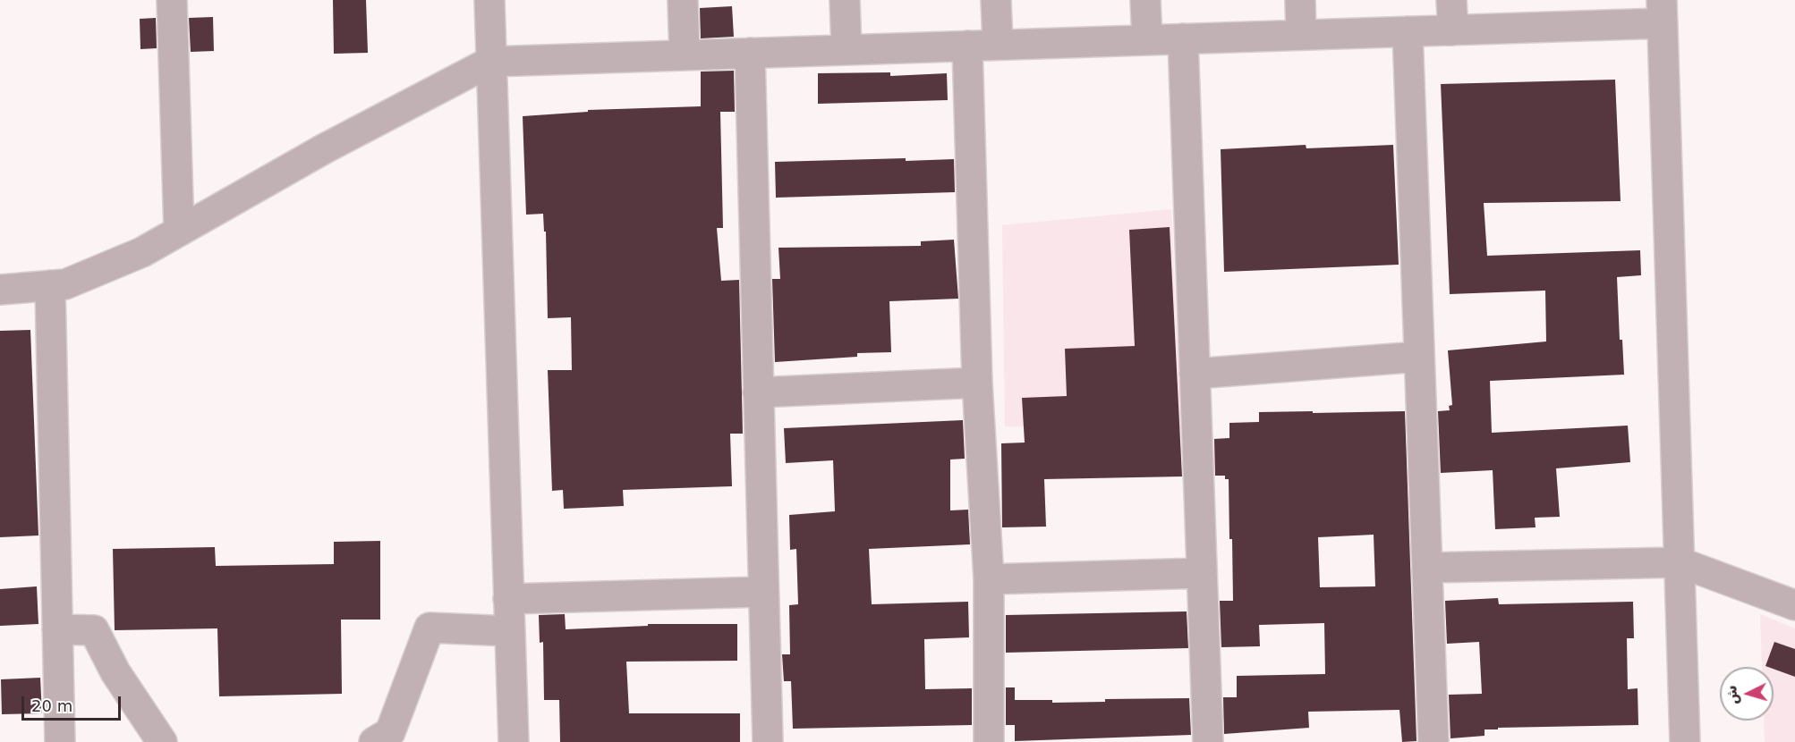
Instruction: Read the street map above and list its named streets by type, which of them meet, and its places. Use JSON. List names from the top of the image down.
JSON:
{
  "scale_bar": "20 m",
  "north": "left"
}
